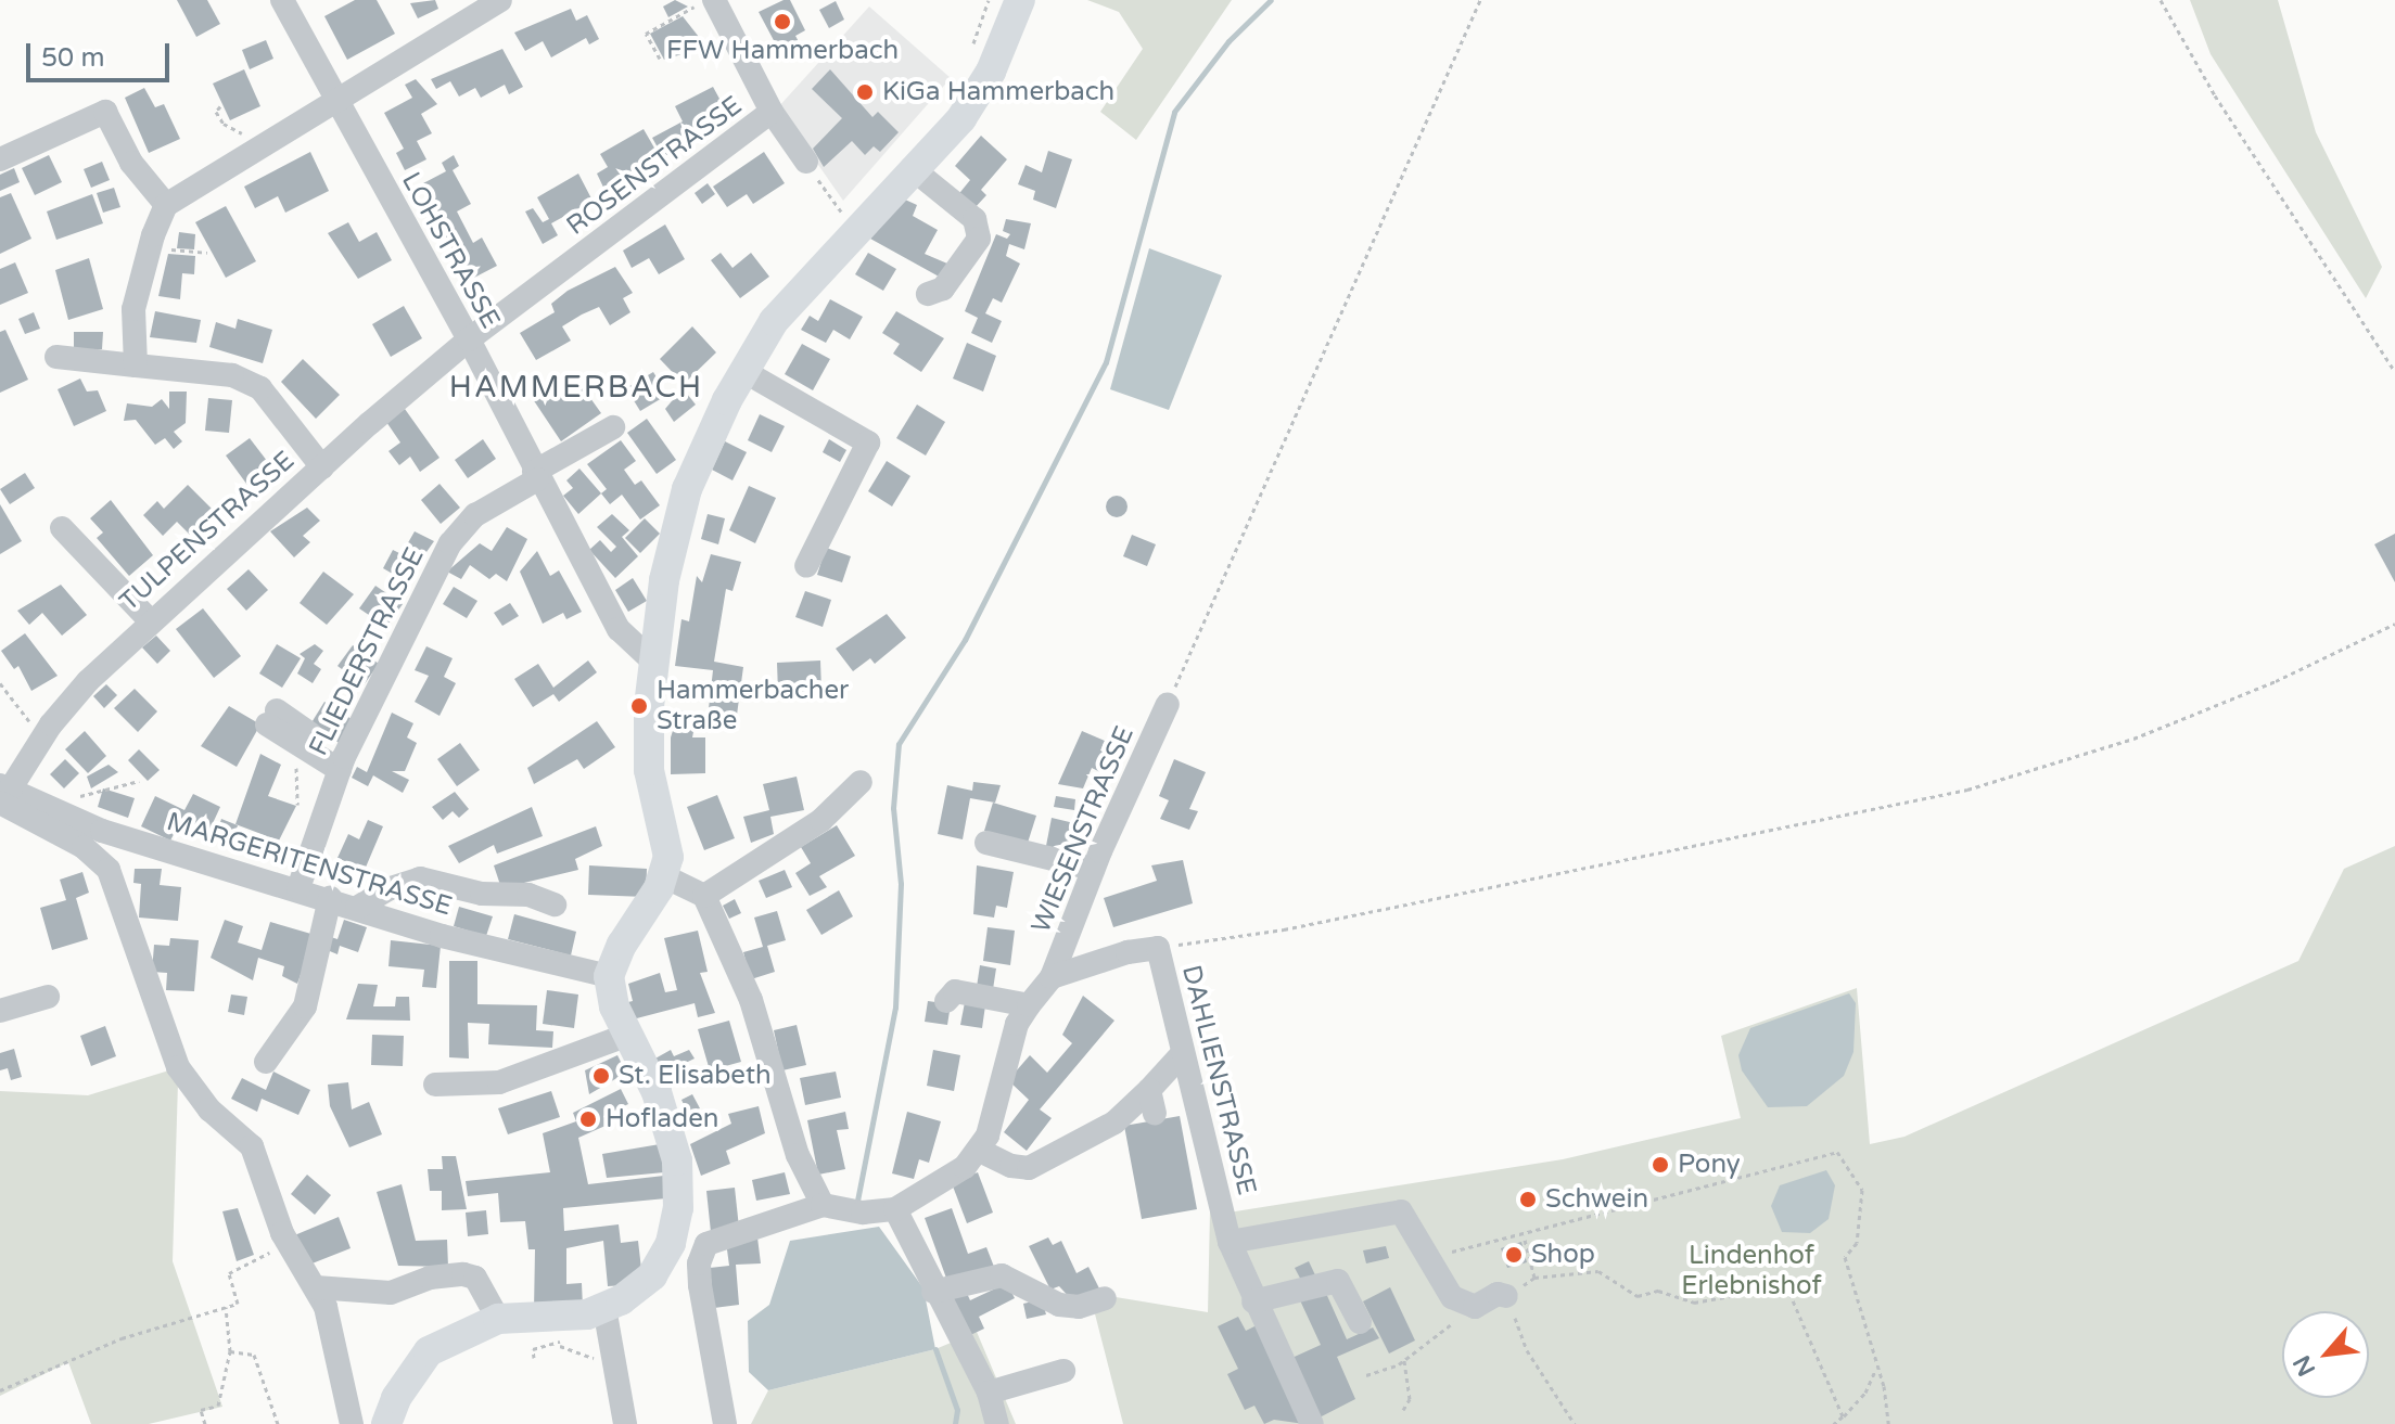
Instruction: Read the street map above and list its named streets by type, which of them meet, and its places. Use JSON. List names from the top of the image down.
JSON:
{
  "streets": {
    "street": [
      "ROSENSTRASSE",
      "LOHSTRASSE",
      "TULPENSTRASSE",
      "FLIEDERSTRASSE",
      "WIESENSTRASSE",
      "MARGERITENSTRASSE",
      "DAHLIENSTRASSE"
    ]
  },
  "crossings": [
    ["ROSENSTRASSE", "LOHSTRASSE"],
    ["ROSENSTRASSE", "TULPENSTRASSE"],
    ["LOHSTRASSE", "TULPENSTRASSE"],
    ["LOHSTRASSE", "FLIEDERSTRASSE"],
    ["TULPENSTRASSE", "MARGERITENSTRASSE"],
    ["FLIEDERSTRASSE", "MARGERITENSTRASSE"]
  ],
  "districts": ["HAMMERBACH"],
  "parks": ["Lindenhof Erlebnishof"],
  "places": [
    "FFW Hammerbach",
    "KiGa Hammerbach",
    "Hammerbacher Straße",
    "St. Elisabeth",
    "Hofladen",
    "Pony",
    "Schwein",
    "Shop"
  ],
  "scale_bar": "50 m",
  "north": "bottom left"
}
